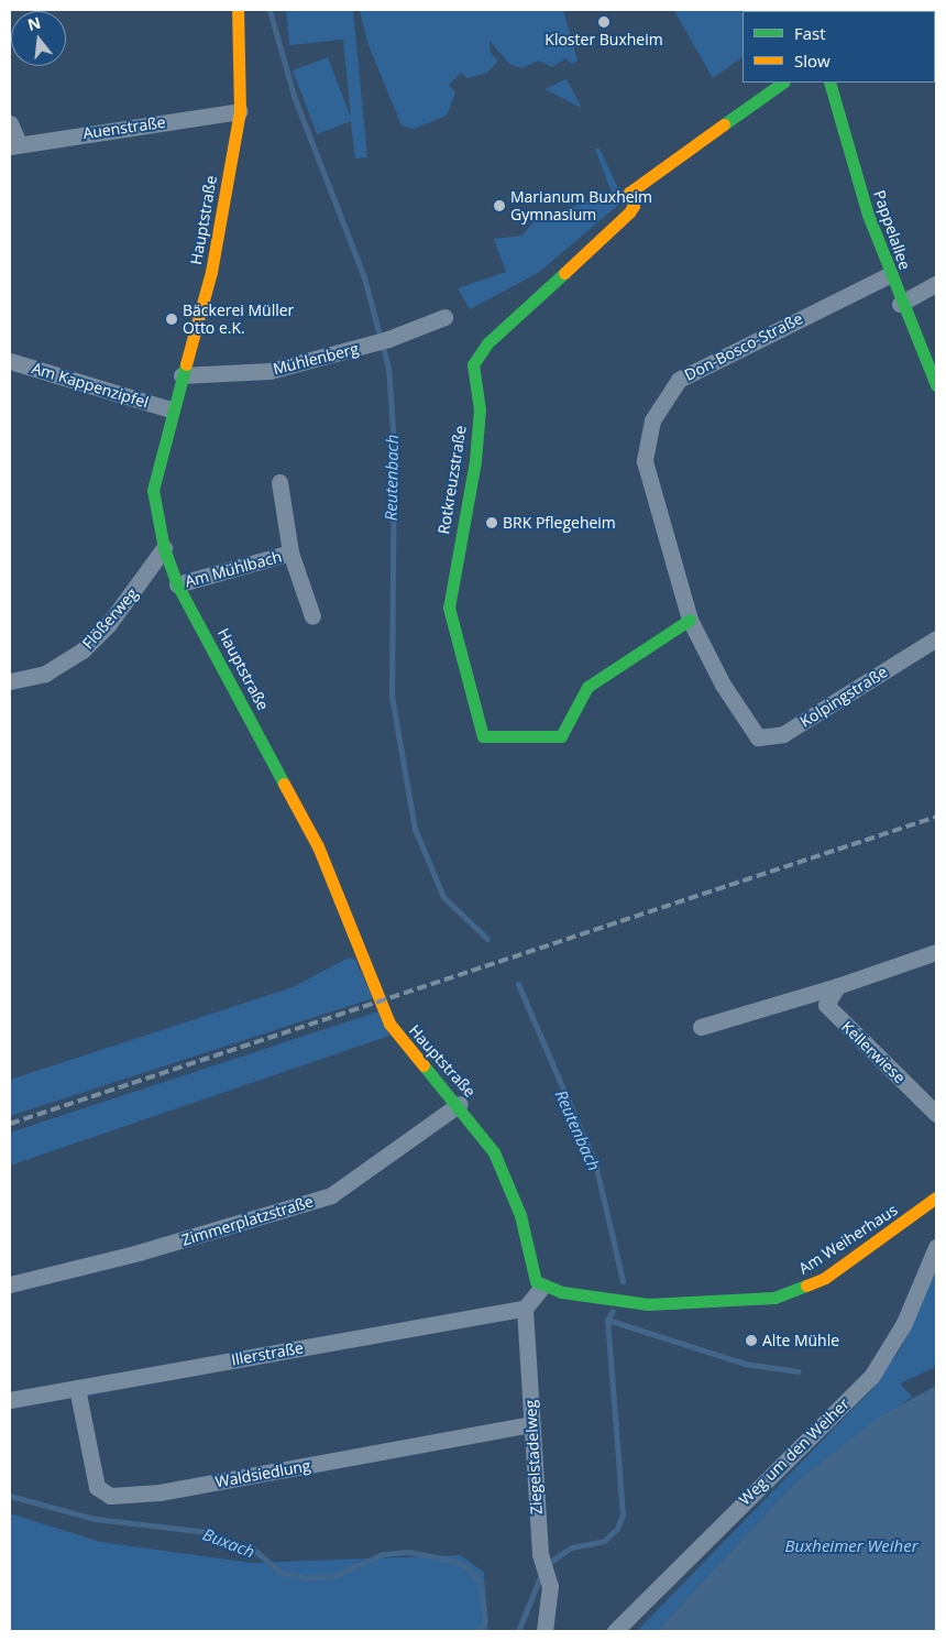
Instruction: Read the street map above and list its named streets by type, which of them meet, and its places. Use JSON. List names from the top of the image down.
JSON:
{
  "streets": {
    "street": [
      "Auenstraße",
      "Hauptstraße",
      "Pappelallee",
      "Don-Bosco-Straße",
      "Mühlenberg",
      "Am Kappenzipfel",
      "Rotkreuzstraße",
      "Am Mühlbach",
      "Flößerweg",
      "Kolpingstraße",
      "Kellerwiese",
      "Zimmerplatzstraße",
      "Am Weiherhaus",
      "Illerstraße",
      "Weg um den Weiher",
      "Ziegelstadelweg",
      "Waldsiedlung"
    ]
  },
  "crossings": [
    ["Auenstraße", "Hauptstraße"],
    ["Hauptstraße", "Mühlenberg"],
    ["Hauptstraße", "Am Kappenzipfel"],
    ["Hauptstraße", "Am Mühlbach"],
    ["Hauptstraße", "Flößerweg"],
    ["Hauptstraße", "Zimmerplatzstraße"],
    ["Hauptstraße", "Am Weiherhaus"],
    ["Pappelallee", "Don-Bosco-Straße"],
    ["Don-Bosco-Straße", "Rotkreuzstraße"],
    ["Don-Bosco-Straße", "Kolpingstraße"],
    ["Illerstraße", "Ziegelstadelweg"],
    ["Illerstraße", "Waldsiedlung"],
    ["Ziegelstadelweg", "Waldsiedlung"]
  ],
  "water": ["Reutenbach", "Buxach", "Buxheimer Weiher"],
  "places": [
    "Kloster Buxheim",
    "Marianum Buxheim Gymnasium",
    "Bäckerei Müller Otto e.K.",
    "BRK Pflegeheim",
    "Alte Mühle"
  ],
  "legend": ["Fast", "Slow"],
  "north": "top"
}
